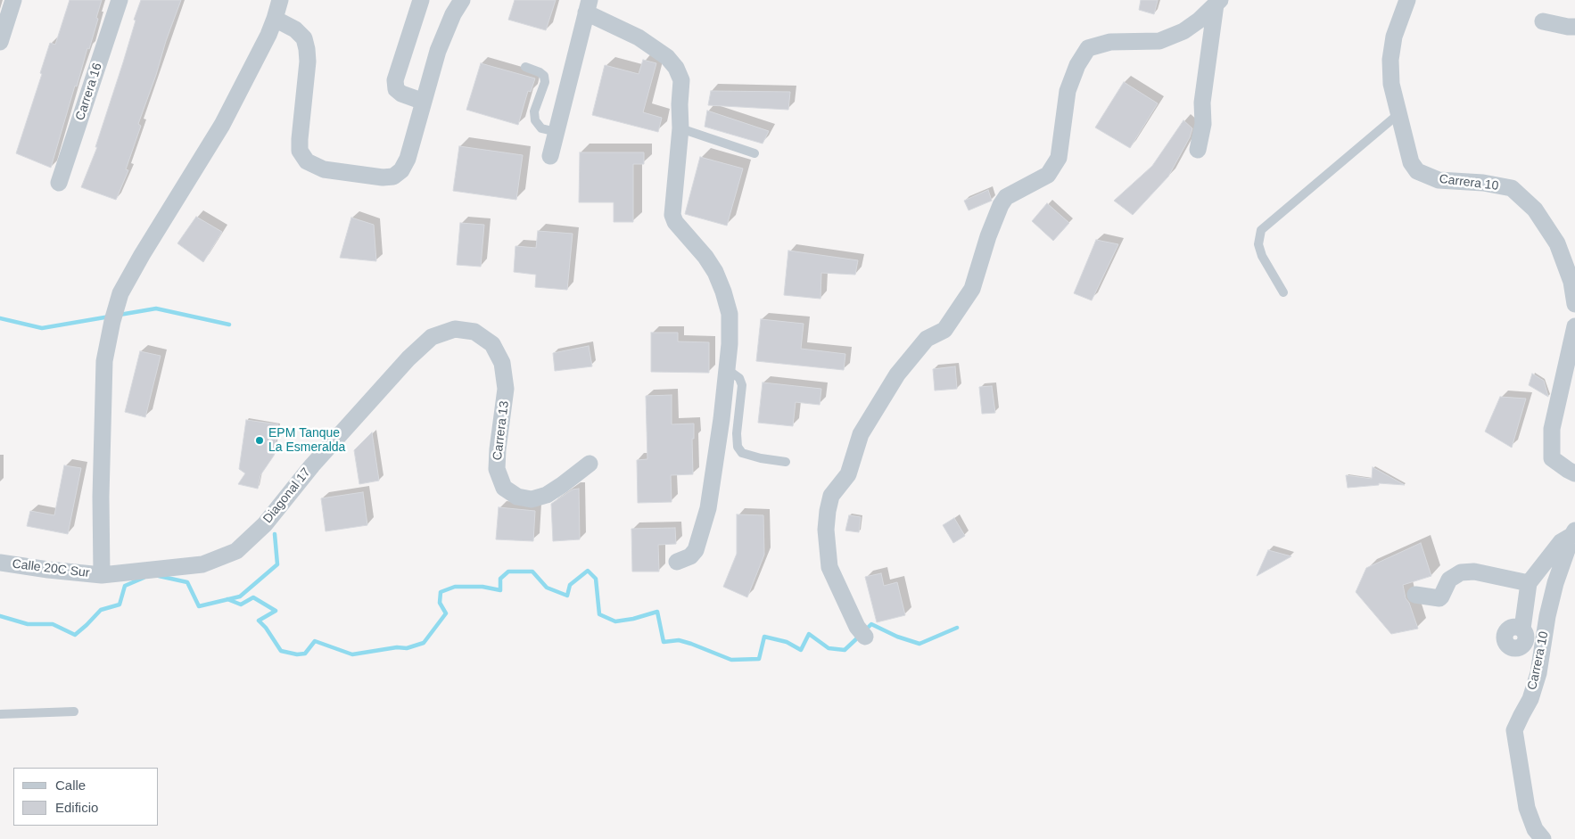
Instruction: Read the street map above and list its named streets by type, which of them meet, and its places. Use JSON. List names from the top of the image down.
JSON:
{
  "streets": {
    "street": [
      "Carrera 16",
      "Carrera 10",
      "Carrera 13",
      "Diagonal 17",
      "Calle 20C Sur"
    ]
  },
  "crossings": [
    ["Carrera 13", "Diagonal 17"],
    ["Diagonal 17", "Calle 20C Sur"]
  ],
  "places": ["EPM Tanque La Esmeralda"],
  "legend": ["Calle", "Edificio"]
}
